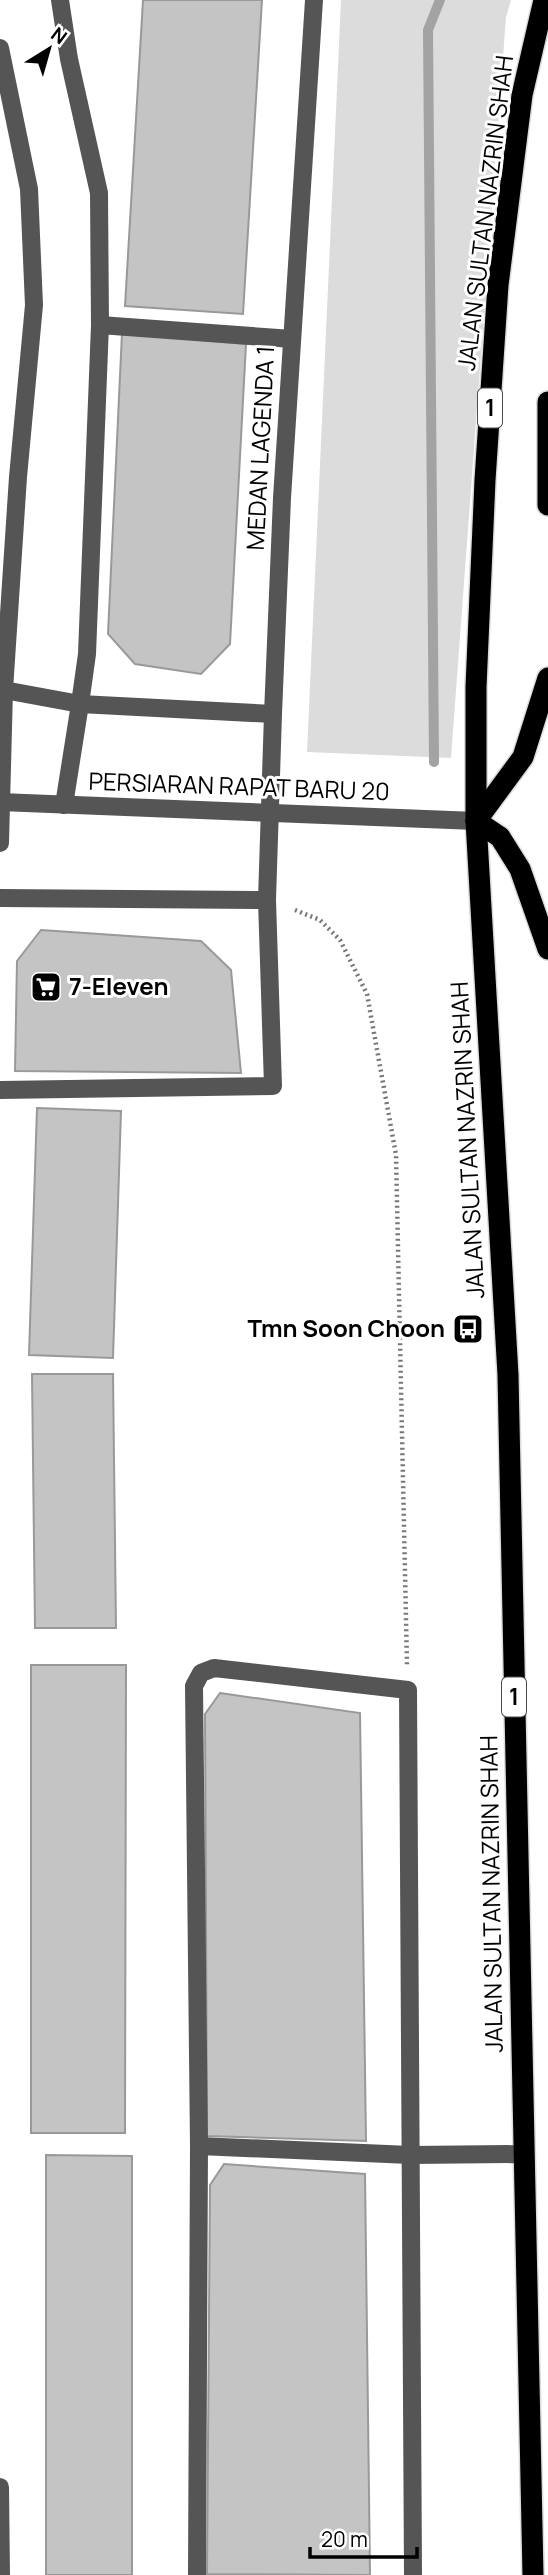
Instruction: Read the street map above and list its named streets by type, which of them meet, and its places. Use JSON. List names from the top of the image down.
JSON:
{
  "streets": {
    "highway": ["JALAN SULTAN NAZRIN SHAH", "1"],
    "street": ["MEDAN LAGENDA 1", "PERSIARAN RAPAT BARU 20"]
  },
  "crossings": [
    ["JALAN SULTAN NAZRIN SHAH", "PERSIARAN RAPAT BARU 20"],
    ["MEDAN LAGENDA 1", "PERSIARAN RAPAT BARU 20"]
  ],
  "places": {
    "supermarket": ["7-Eleven"],
    "bus stop": ["Tmn Soon Choon"]
  },
  "scale_bar": "20 m",
  "north": "top right"
}
